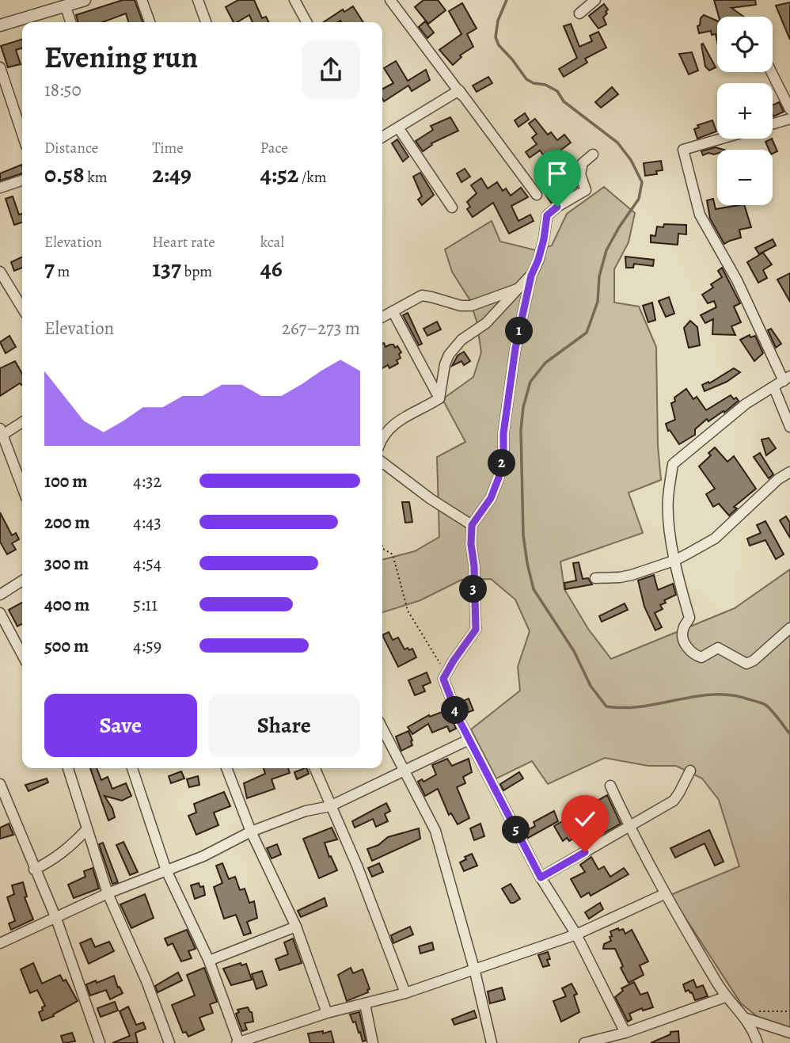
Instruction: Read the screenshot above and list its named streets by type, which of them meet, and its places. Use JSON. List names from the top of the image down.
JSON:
{
  "page": {
    "map_buttons": ["+", "−"],
    "heading": ["Evening run", "18:50"],
    "stats": [
      ["Distance", "0.58 km"],
      ["Time", "2:49"],
      ["Pace", "4:52 /km"],
      ["Elevation", "7 m"],
      ["Heart rate", "137 bpm"],
      ["kcal", "46"]
    ],
    "chart": ["Elevation", "267–273 m"],
    "pins": [
      "1",
      "2",
      "3",
      "4",
      "5"
    ],
    "list": [
      {
        "name": "100 m",
        "note": "4:32"
      },
      {
        "name": "200 m",
        "note": "4:43"
      },
      {
        "name": "300 m",
        "note": "4:54"
      },
      {
        "name": "400 m",
        "note": "5:11"
      },
      {
        "name": "500 m",
        "note": "4:59"
      }
    ],
    "buttons": ["Save", "Share"]
  }
}
